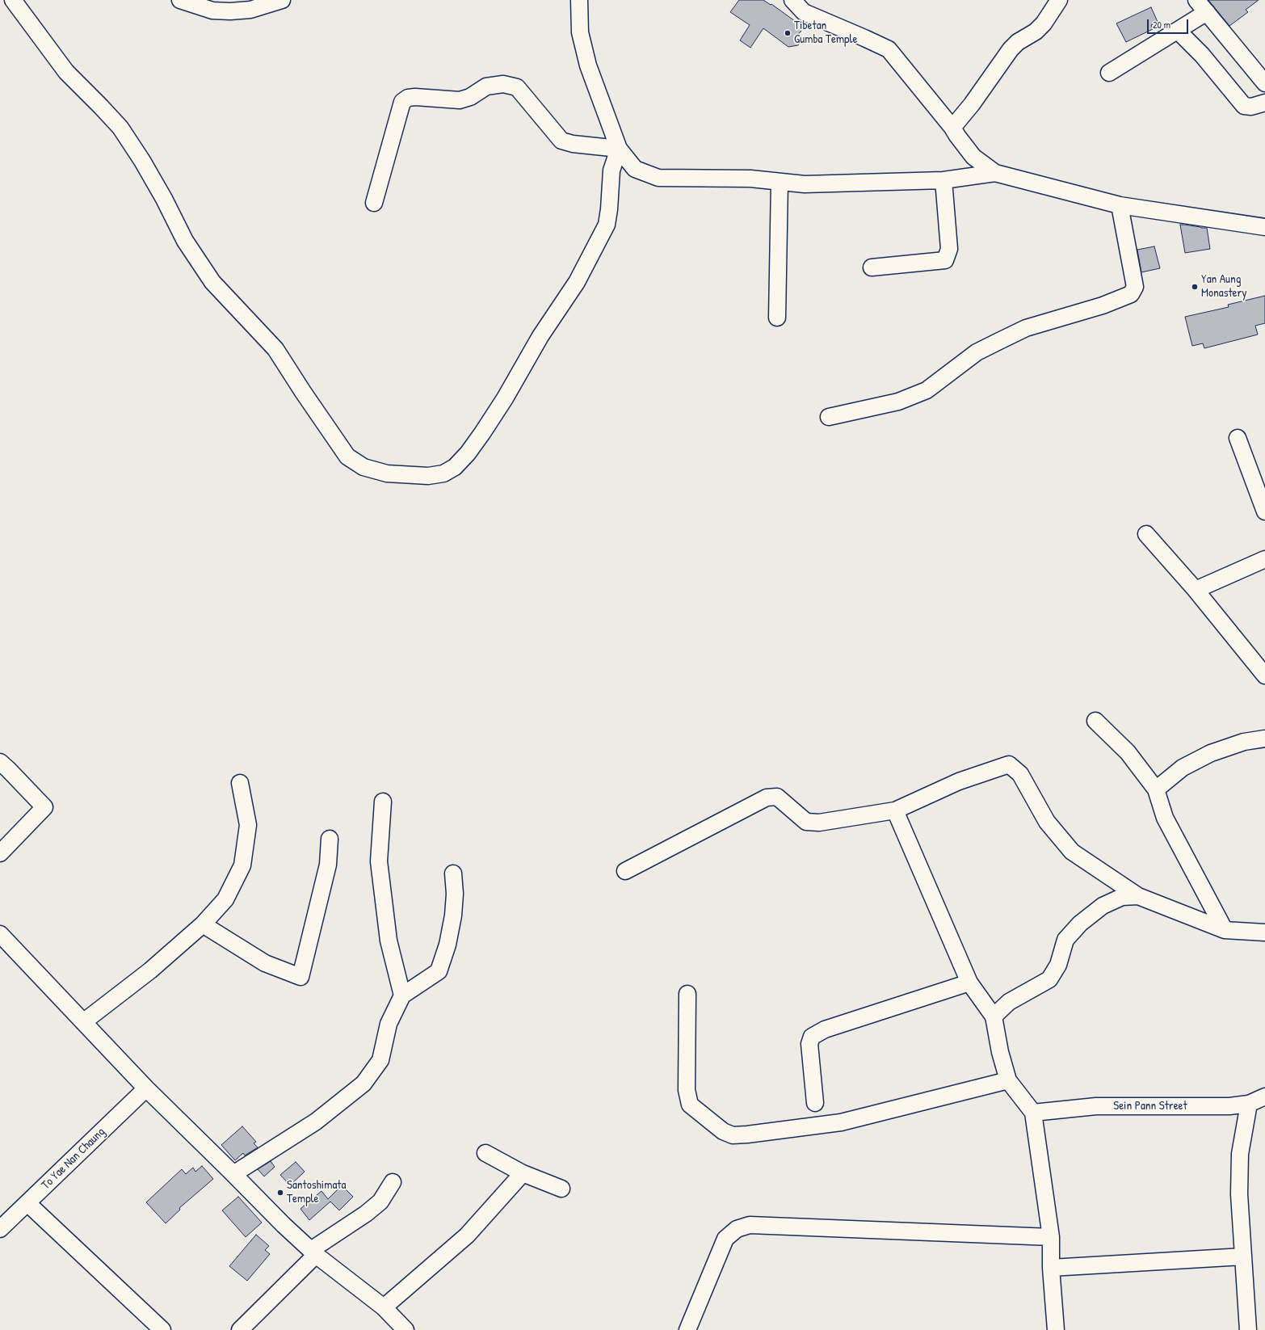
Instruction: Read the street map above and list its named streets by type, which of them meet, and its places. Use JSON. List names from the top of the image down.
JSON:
{
  "streets": {
    "street": ["Sein Pann Street", "To Yae Nan Chaung"]
  },
  "places": ["Tibetan Gumba Temple", "Yan Aung Monastery", "Santoshimata Temple"],
  "scale_bar": "20 m"
}
